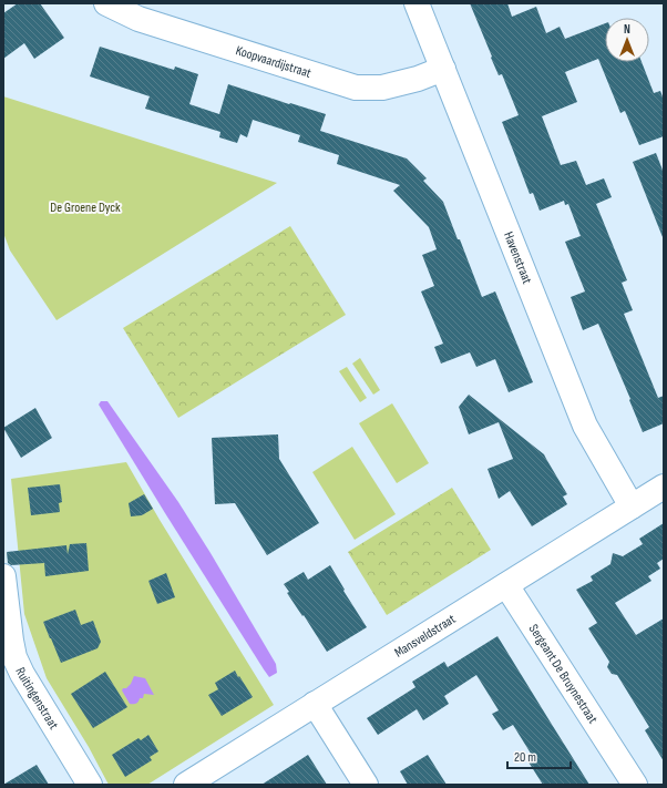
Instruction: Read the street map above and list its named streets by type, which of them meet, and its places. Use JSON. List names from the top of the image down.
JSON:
{
  "streets": {
    "street": [
      "Koopvaardijstraat",
      "Havenstraat",
      "Mansveldstraat",
      "Sergeant De Bruynestraat",
      "Ruitingenstraat"
    ]
  },
  "crossings": [
    ["Koopvaardijstraat", "Havenstraat"],
    ["Havenstraat", "Mansveldstraat"],
    ["Mansveldstraat", "Sergeant De Bruynestraat"]
  ],
  "parks": ["De Groene Dyck"],
  "scale_bar": "20 m",
  "north": "top"
}
